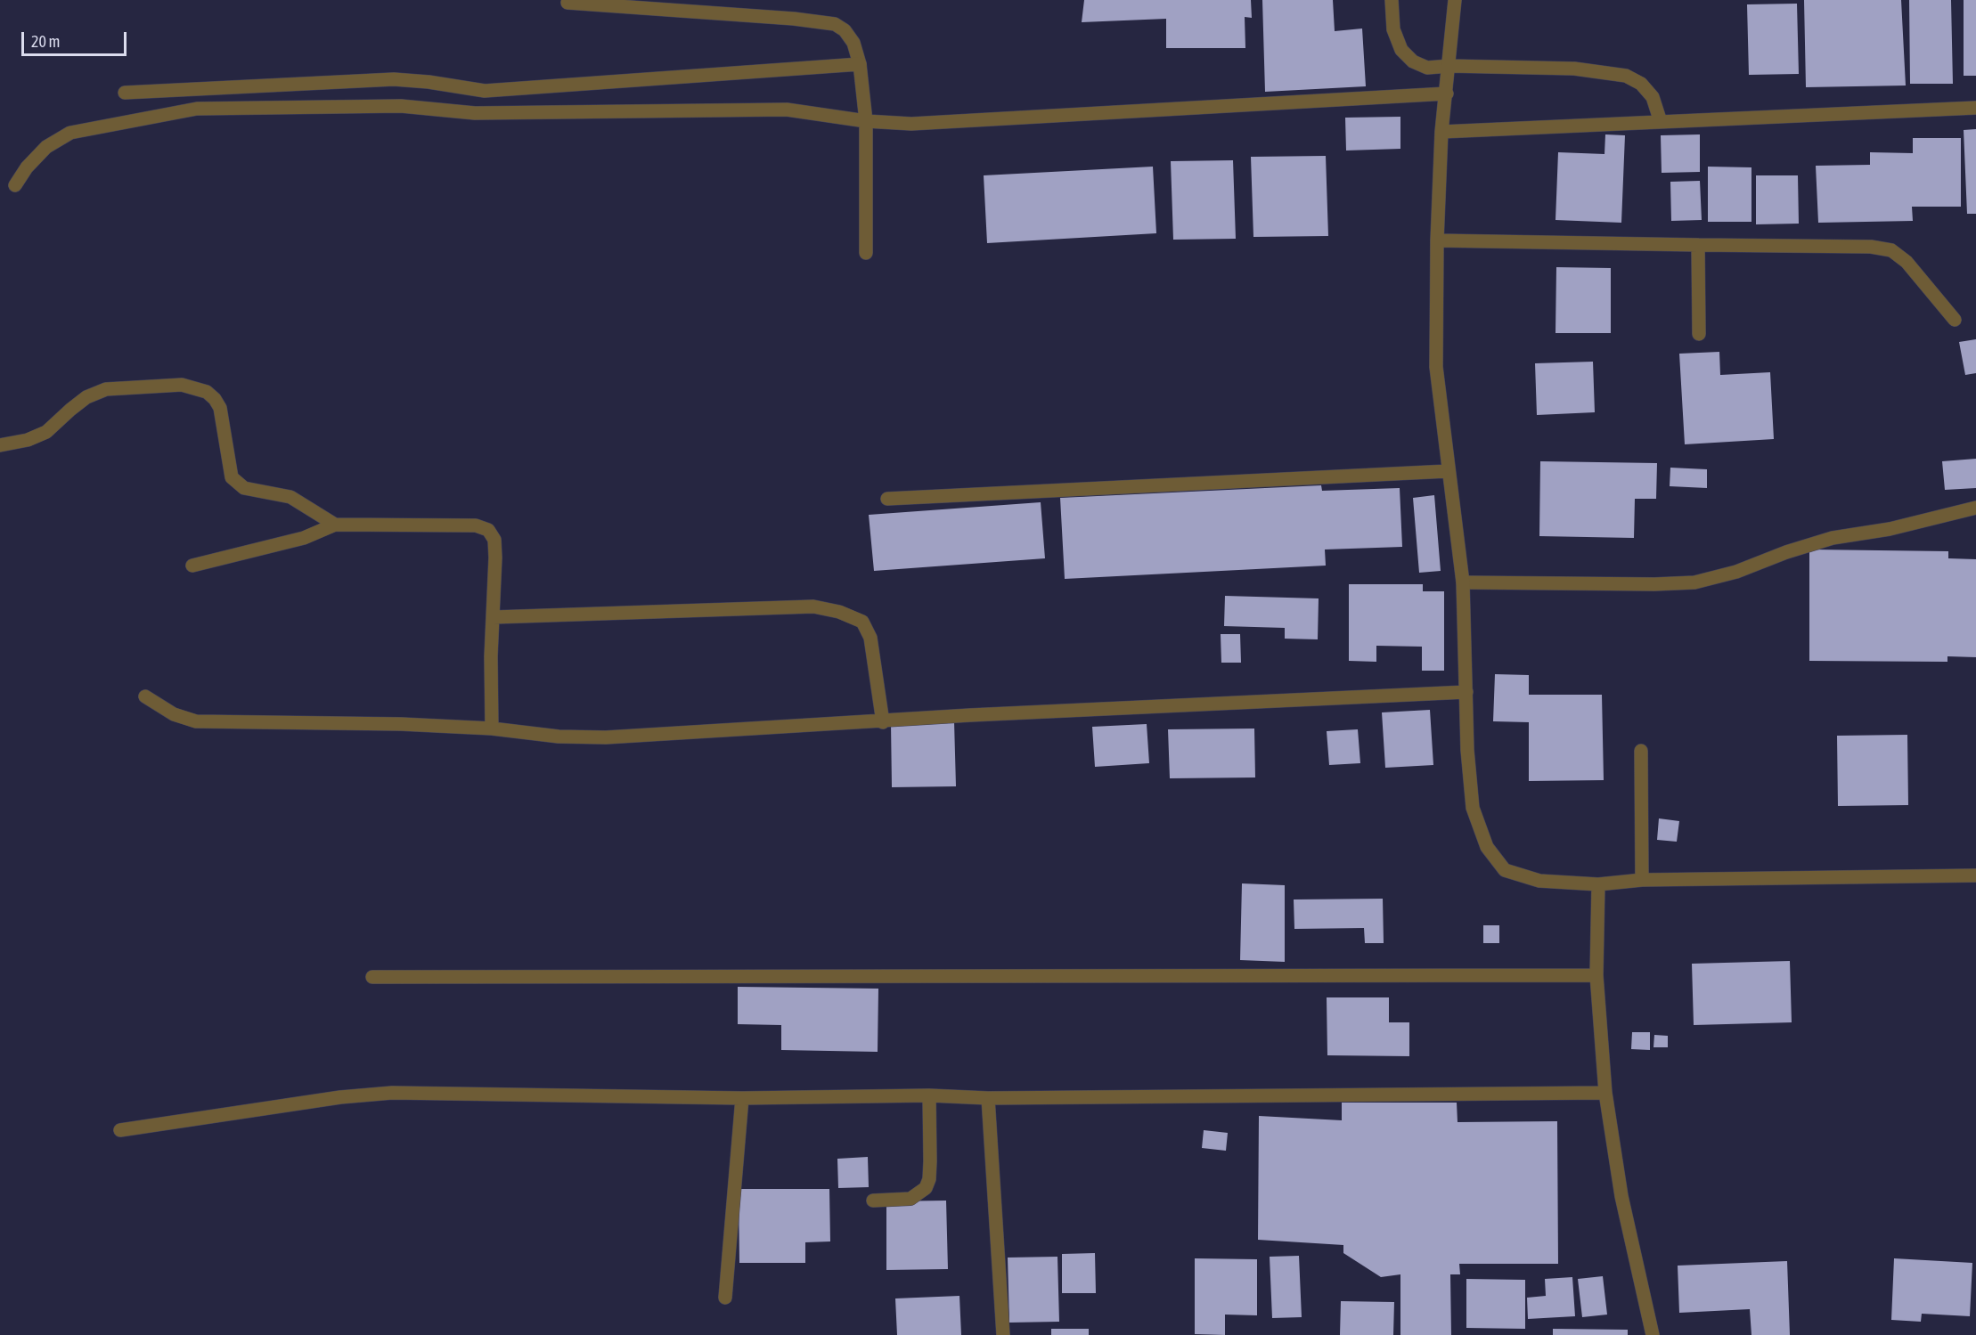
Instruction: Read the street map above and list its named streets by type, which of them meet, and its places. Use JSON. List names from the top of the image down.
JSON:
{
  "scale_bar": "20 m"
}
